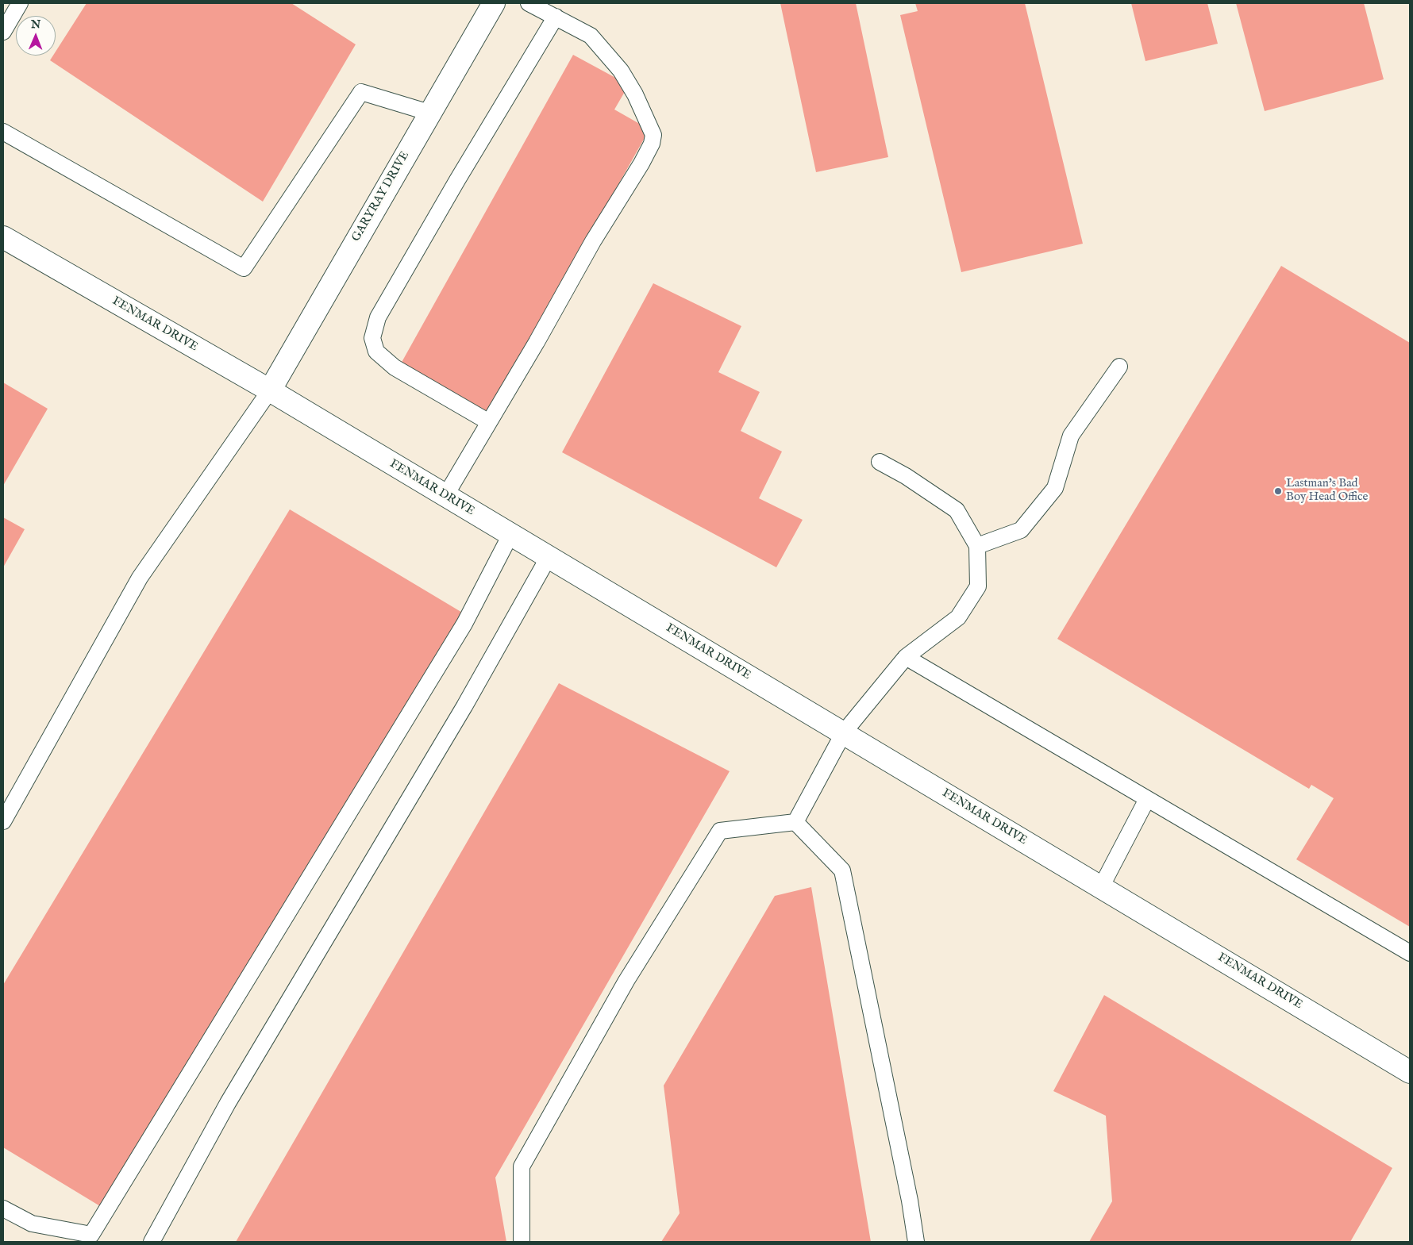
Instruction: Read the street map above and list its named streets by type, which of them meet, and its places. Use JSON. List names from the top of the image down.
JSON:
{
  "streets": {
    "street": ["GARYRAY DRIVE", "FENMAR DRIVE"]
  },
  "crossings": [
    ["GARYRAY DRIVE", "FENMAR DRIVE"]
  ],
  "places": ["Lastman's Bad Boy Head Office"],
  "north": "top"
}
